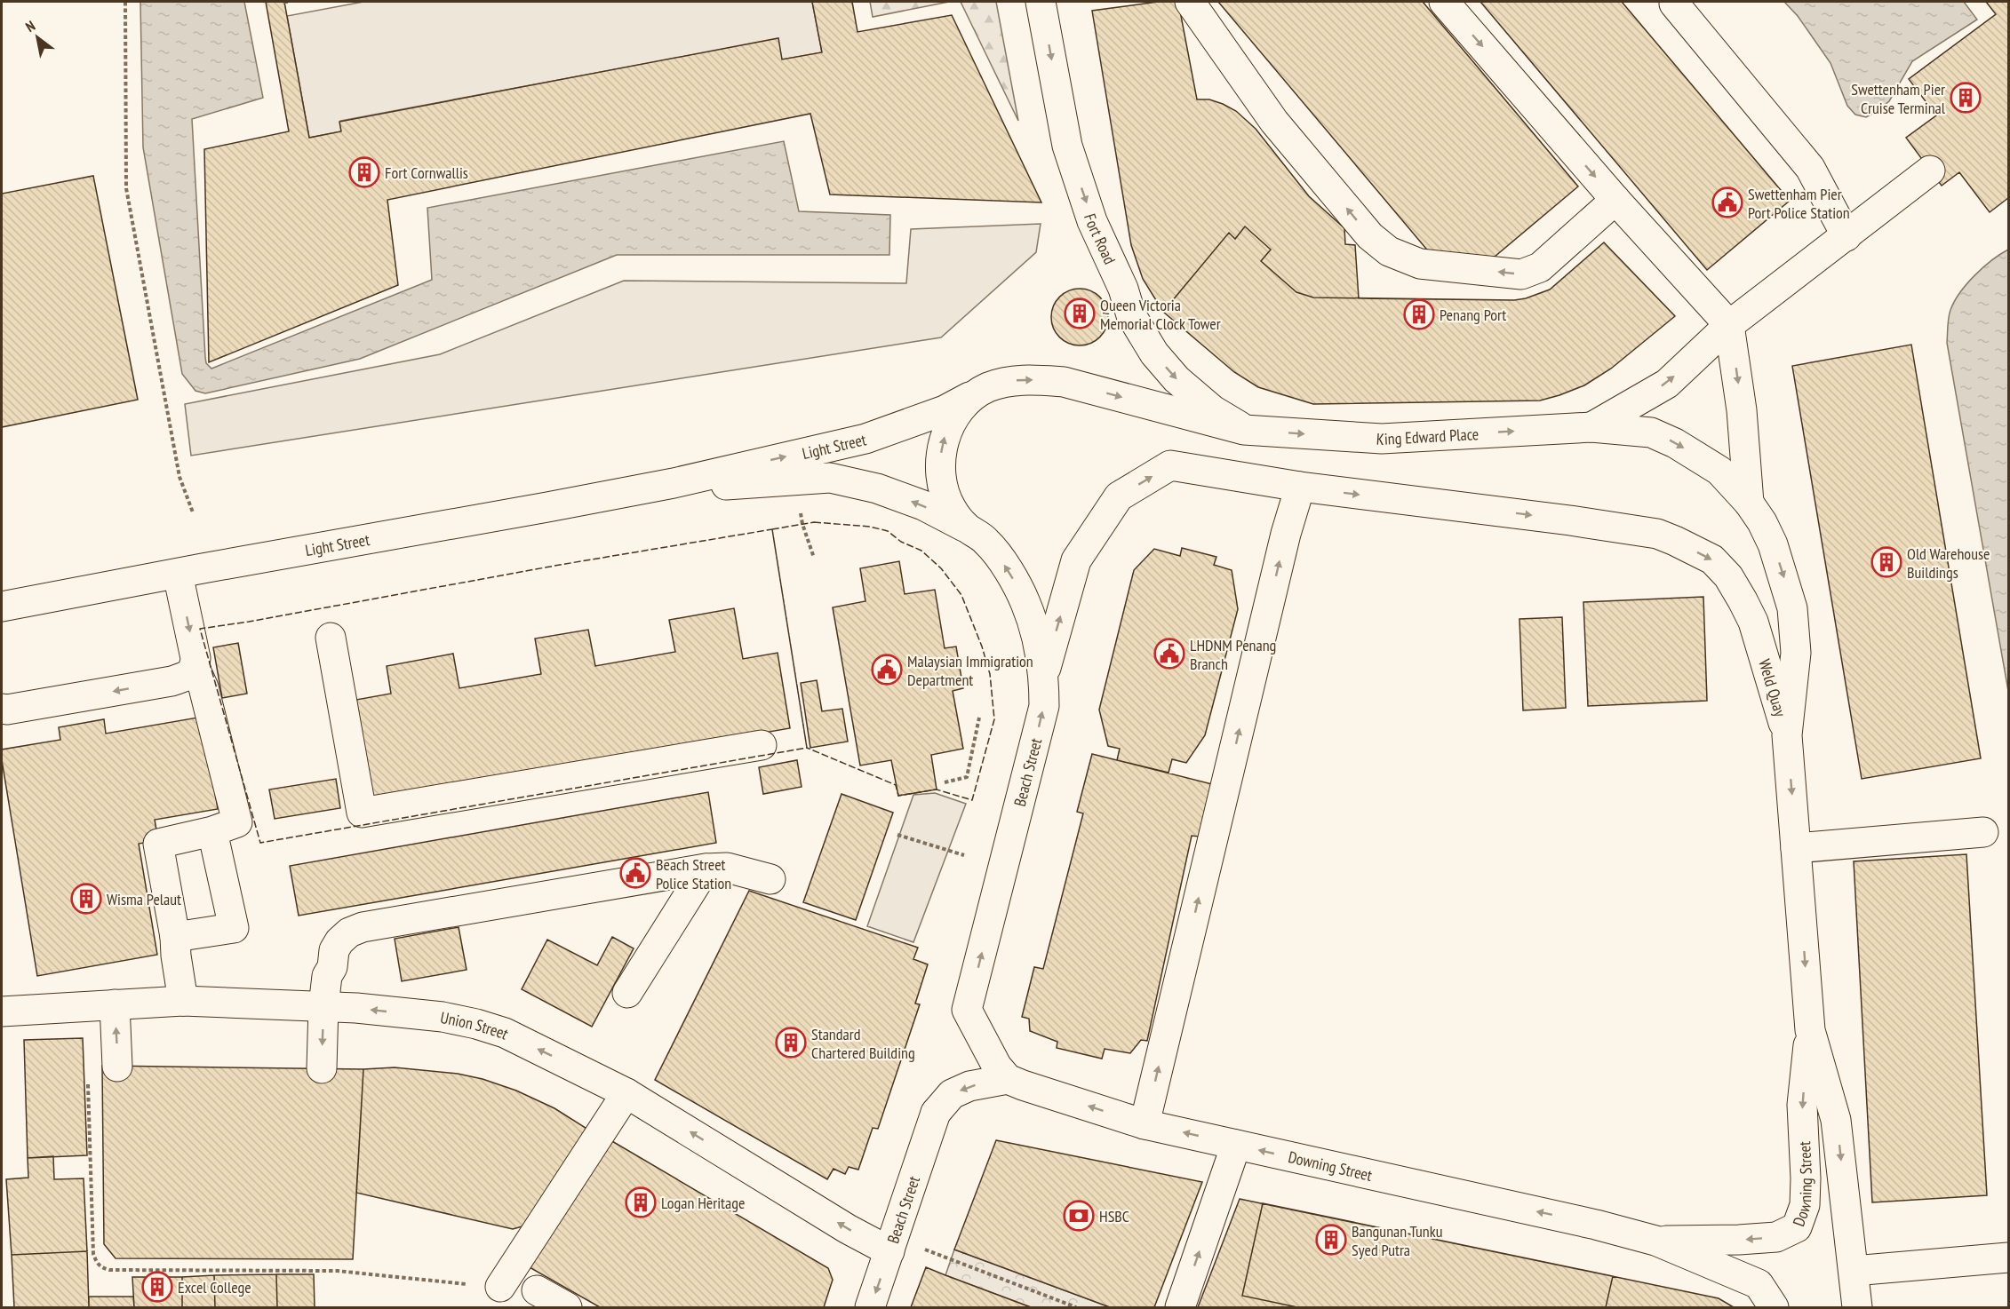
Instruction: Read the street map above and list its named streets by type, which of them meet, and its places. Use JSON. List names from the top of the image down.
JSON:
{
  "streets": {
    "main road": [
      "Fort Road",
      "King Edward Place",
      "Light Street",
      "Weld Quay",
      "Beach Street",
      "Union Street",
      "Downing Street"
    ]
  },
  "crossings": [
    ["Fort Road", "King Edward Place"],
    ["King Edward Place", "Light Street"],
    ["King Edward Place", "Weld Quay"],
    ["King Edward Place", "Beach Street"],
    ["Light Street", "Beach Street"],
    ["Beach Street", "Union Street"],
    ["Beach Street", "Downing Street"]
  ],
  "one_way": [
    "Fort Road",
    "King Edward Place",
    "Weld Quay",
    "Union Street",
    "Downing Street"
  ],
  "places": {
    "building": [
      "Swettenham Pier Cruise Terminal",
      "Fort Cornwallis",
      "Queen Victoria Memorial Clock Tower",
      "Penang Port",
      "Old Warehouse Buildings",
      "Wisma Pelaut",
      "Standard Chartered Building",
      "Logan Heritage",
      "Bangunan Tunku Syed Putra",
      "Excel College"
    ],
    "public building": [
      "Swettenham Pier Port Police Station",
      "LHDNM Penang Branch",
      "Malaysian Immigration Department",
      "Beach Street Police Station"
    ],
    "bank": ["HSBC"]
  },
  "north": "top left"
}
